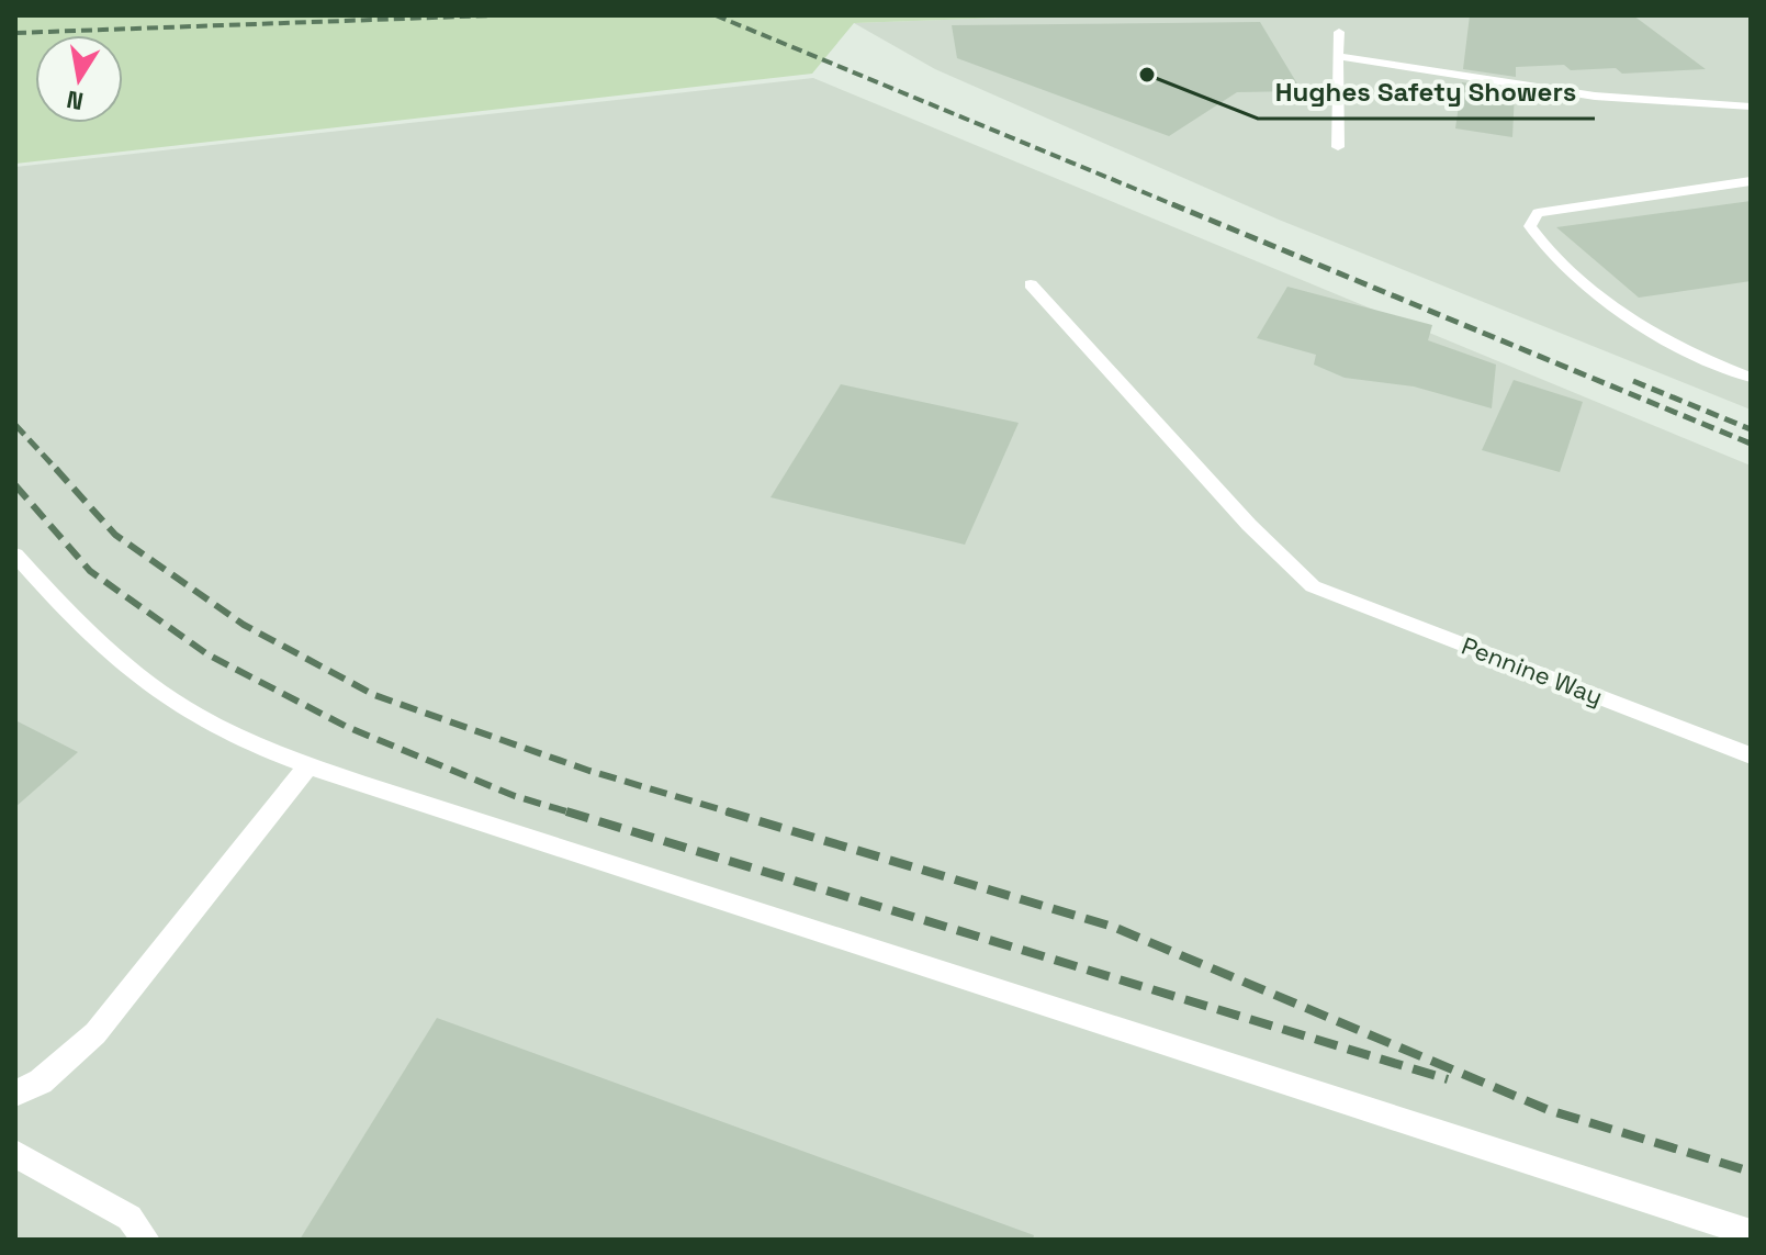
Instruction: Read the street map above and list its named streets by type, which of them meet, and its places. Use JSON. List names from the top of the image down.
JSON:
{
  "streets": {
    "lane": ["Pennine Way"]
  },
  "places": ["Hughes Safety Showers"],
  "north": "bottom"
}
